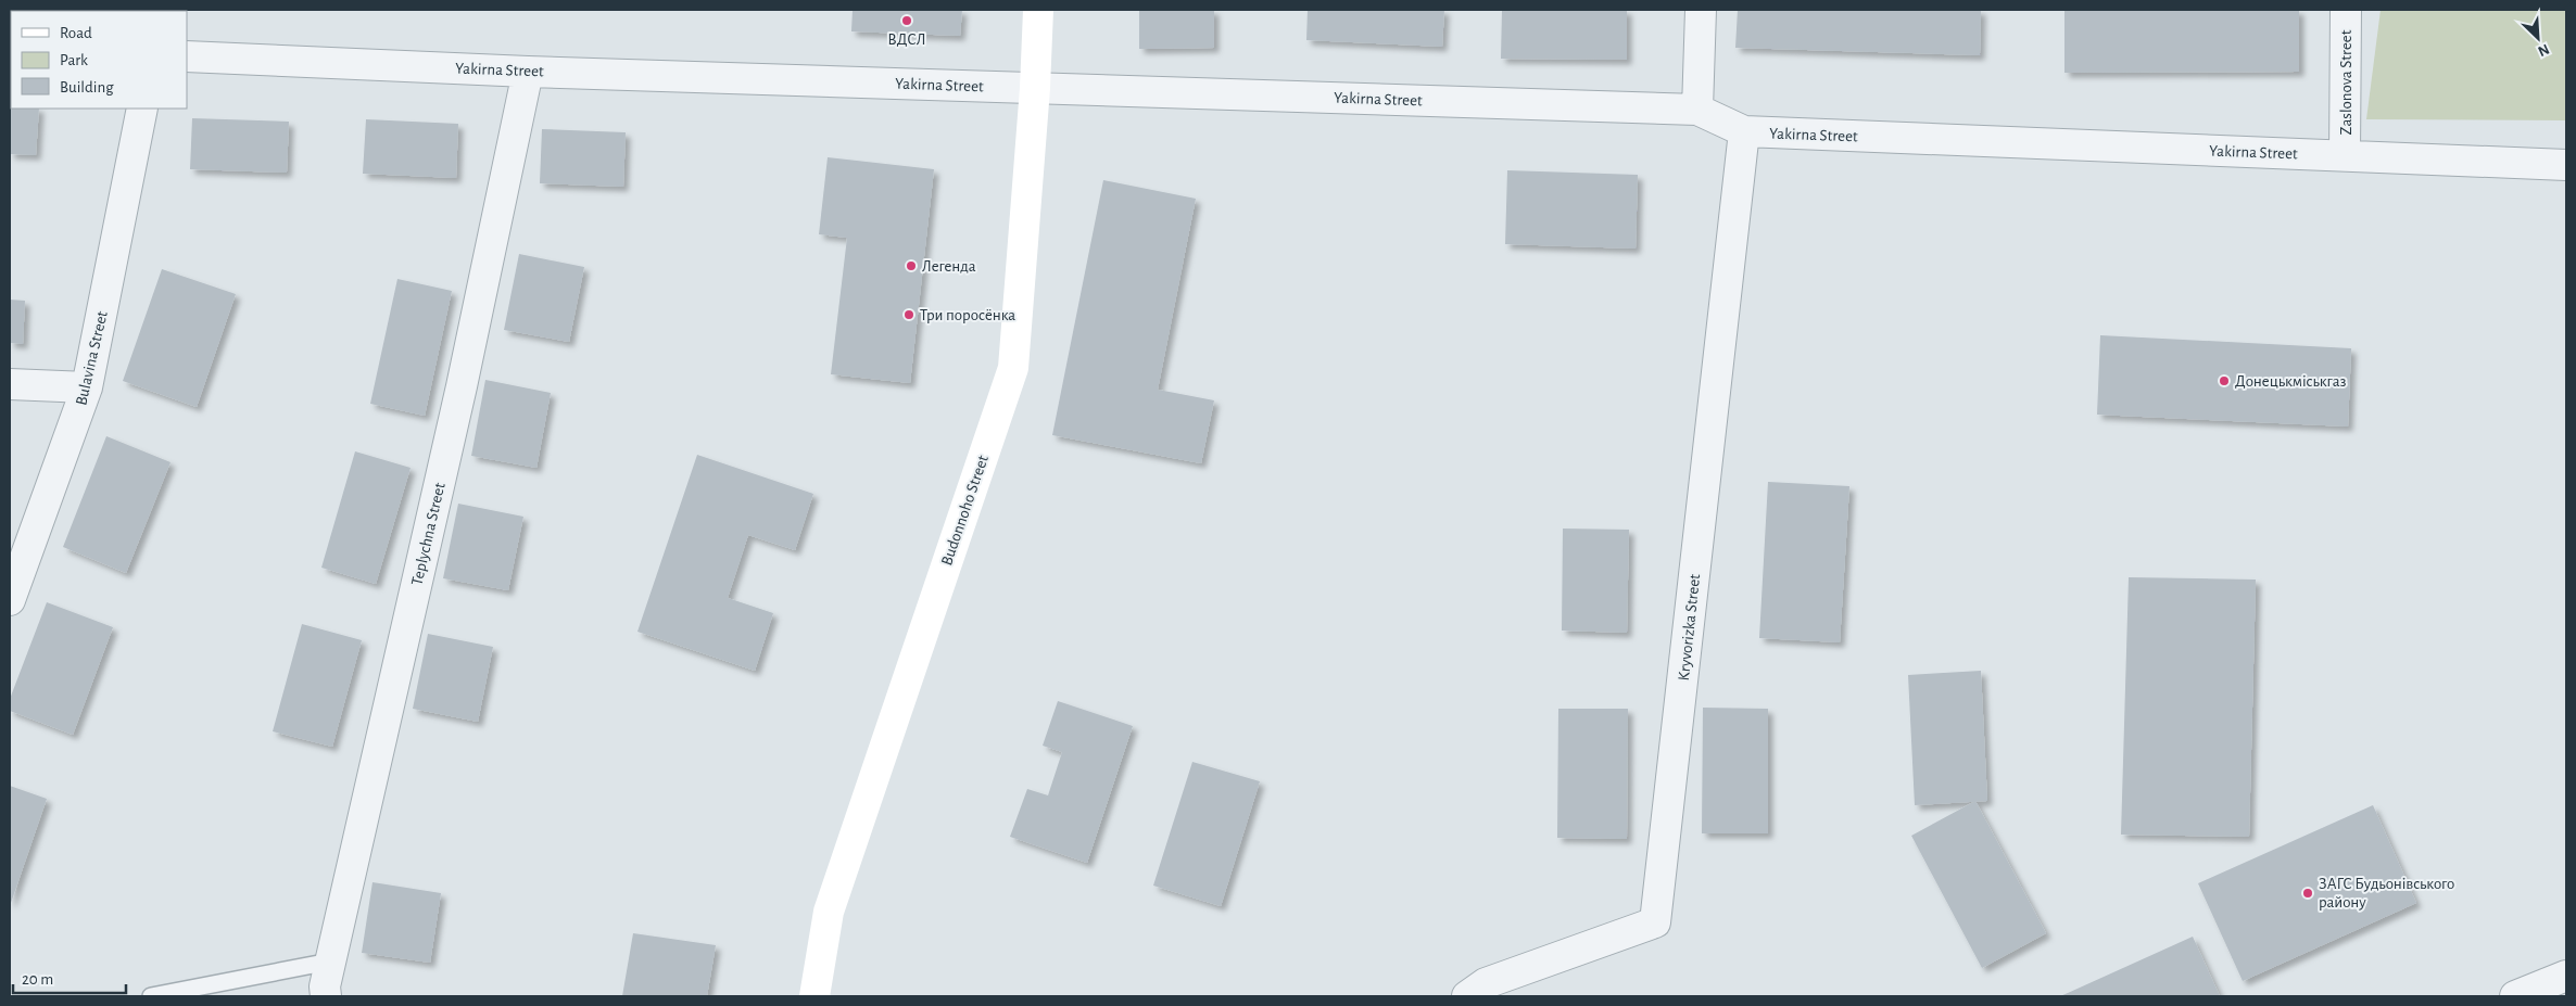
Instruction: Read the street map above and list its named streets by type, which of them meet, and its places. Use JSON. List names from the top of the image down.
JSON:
{
  "streets": {
    "main road": ["Budonnoho Street"],
    "street": [
      "Yakirna Street",
      "Zaslonova Street",
      "Bulavina Street",
      "Teplychna Street",
      "Kryvorizka Street"
    ]
  },
  "crossings": [
    ["Yakirna Street", "Zaslonova Street"],
    ["Yakirna Street", "Budonnoho Street"],
    ["Yakirna Street", "Teplychna Street"],
    ["Yakirna Street", "Kryvorizka Street"]
  ],
  "places": [
    "ВДСЛ",
    "Легенда",
    "Три поросёнка",
    "Донецькміськгаз",
    "ЗАГС Будьонівського району"
  ],
  "legend": ["Road", "Park", "Building"],
  "scale_bar": "20 m",
  "north": "bottom right"
}
